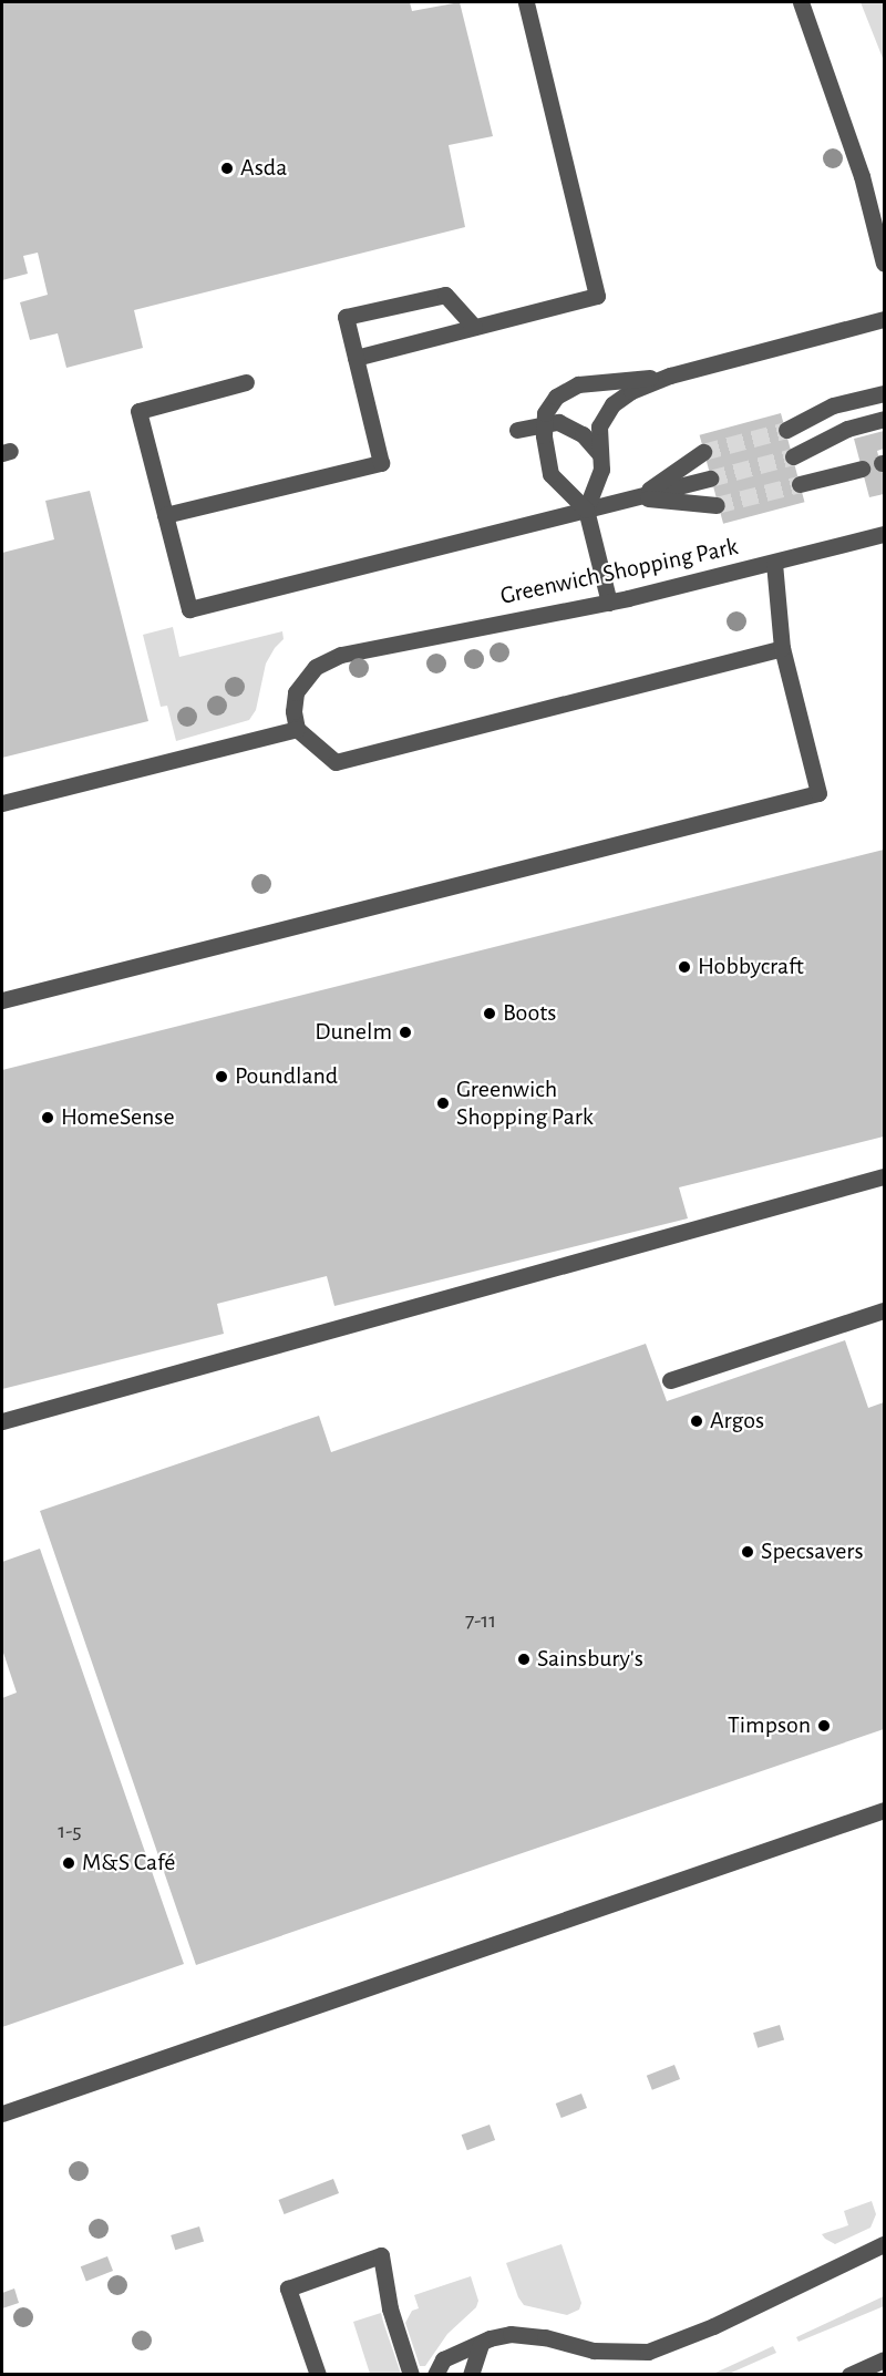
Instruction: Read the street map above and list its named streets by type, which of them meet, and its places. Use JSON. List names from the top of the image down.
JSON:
{
  "streets": {
    "street": ["Greenwich Shopping Park"]
  },
  "places": [
    "Asda",
    "Hobbycraft",
    "Boots",
    "Dunelm",
    "Poundland",
    "Greenwich Shopping Park",
    "HomeSense",
    "Argos",
    "Specsavers",
    "Sainsbury's",
    "Timpson",
    "M&S Café"
  ],
  "house_numbers": ["7-11", "1-5"]
}
